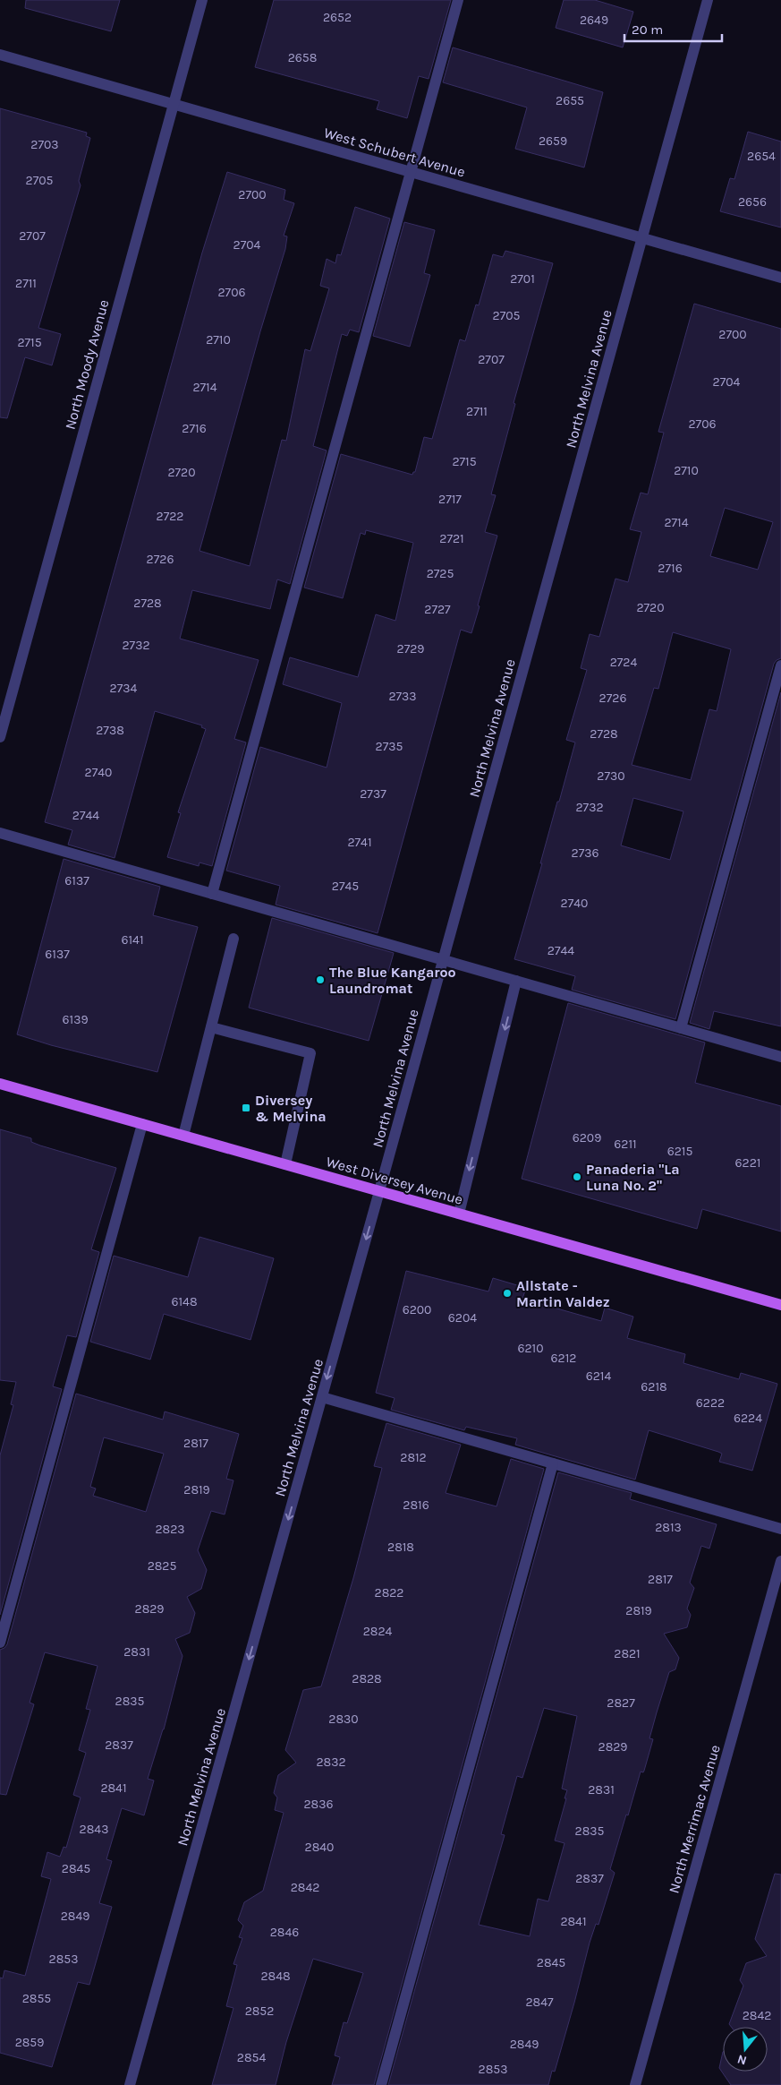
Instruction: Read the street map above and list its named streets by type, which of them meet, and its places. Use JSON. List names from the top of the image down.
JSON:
{
  "streets": {
    "main road": ["West Diversey Avenue"],
    "street": [
      "West Schubert Avenue",
      "North Moody Avenue",
      "North Melvina Avenue",
      "North Merrimac Avenue"
    ]
  },
  "crossings": [
    ["West Schubert Avenue", "North Moody Avenue"],
    ["West Schubert Avenue", "North Melvina Avenue"],
    ["North Melvina Avenue", "West Diversey Avenue"]
  ],
  "one_way": ["North Melvina Avenue"],
  "places": {
    "other": ["The Blue Kangaroo Laundromat", "Panaderia \"La Luna No. 2\"", "Allstate - Martin Valdez"],
    "transit": ["Diversey & Melvina"]
  },
  "house_numbers": [
    "2652",
    "2649",
    "2658",
    "2655",
    "2659",
    "2703",
    "2654",
    "2705",
    "2700",
    "2656",
    "2707",
    "2704",
    "2701",
    "2711",
    "2706",
    "2705",
    "2700",
    "2710",
    "2715",
    "2707",
    "2704",
    "2714",
    "2711",
    "2706",
    "2716",
    "2715",
    "2710",
    "2720",
    "2717",
    "2722",
    "2714",
    "2721",
    "2726",
    "2716",
    "2725",
    "2728",
    "2720",
    "2727",
    "2732",
    "2729",
    "2724",
    "2734",
    "2733",
    "2726",
    "2738",
    "2728",
    "2735",
    "2740",
    "2730",
    "2737",
    "2732",
    "2744",
    "2741",
    "2736",
    "6137",
    "2745",
    "2740",
    "6141",
    "2744",
    "6137",
    "6139",
    "6209",
    "6211",
    "6215",
    "6221",
    "6148",
    "6200",
    "6204",
    "6210",
    "6212",
    "6214",
    "6218",
    "6222",
    "6224",
    "2817",
    "2812",
    "2819",
    "2816",
    "2813",
    "2823",
    "2818",
    "2825",
    "2817",
    "2822",
    "2829",
    "2819",
    "2824",
    "2831",
    "2821",
    "2828",
    "2835",
    "2827",
    "2830",
    "2837",
    "2829",
    "2832",
    "2841",
    "2831",
    "2836",
    "2843",
    "2835",
    "2840",
    "2845",
    "2837",
    "2842",
    "2849",
    "2841",
    "2846",
    "2853",
    "2845",
    "2848",
    "2855",
    "2847",
    "2852",
    "2842",
    "2859",
    "2849",
    "2854",
    "2853"
  ],
  "scale_bar": "20 m",
  "north": "bottom"
}
